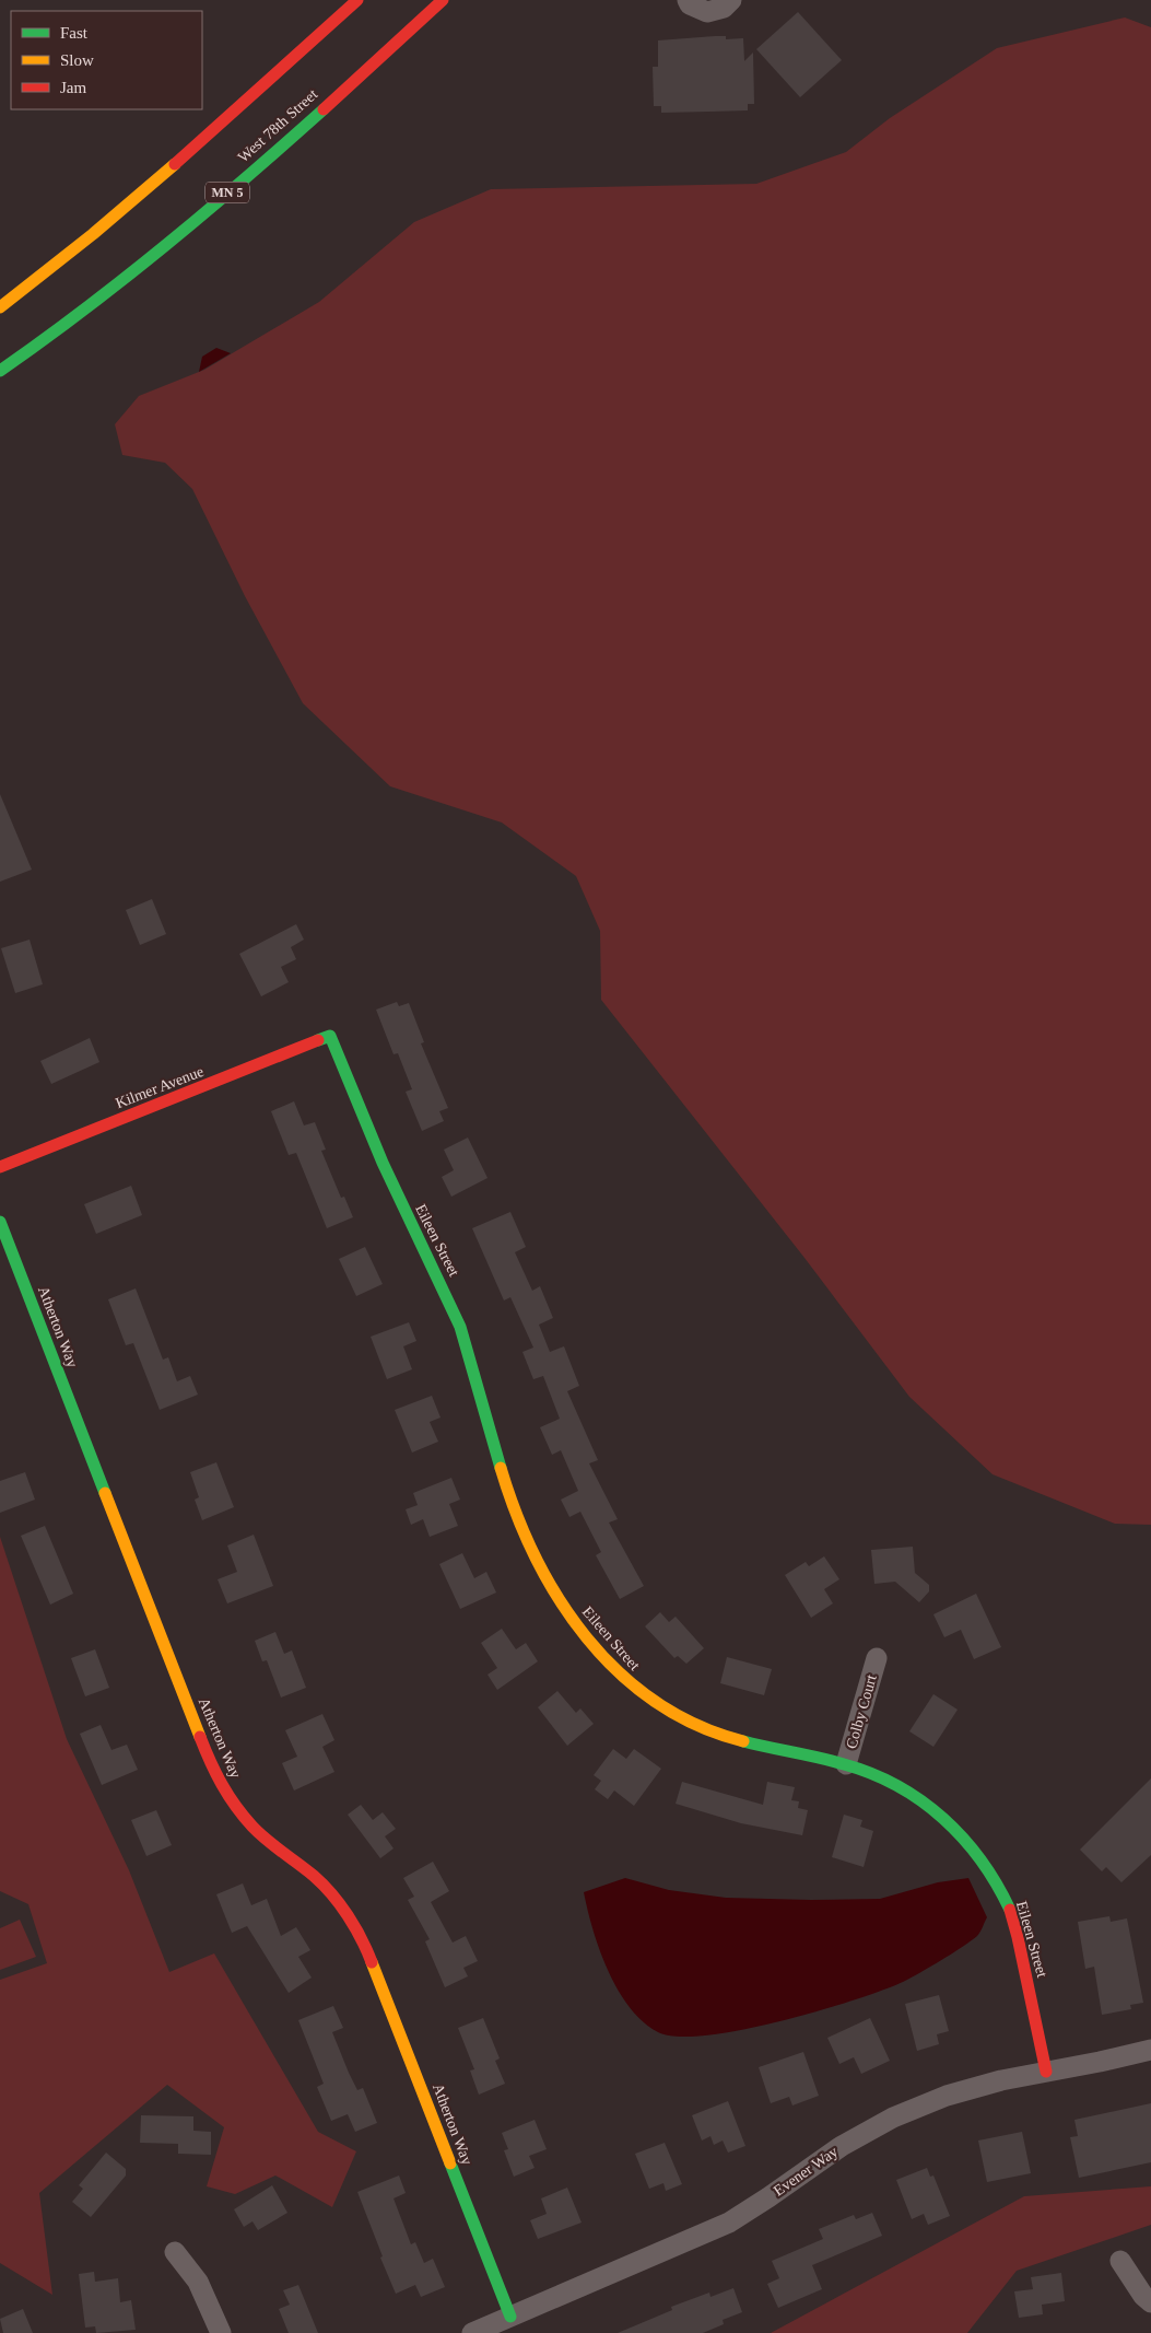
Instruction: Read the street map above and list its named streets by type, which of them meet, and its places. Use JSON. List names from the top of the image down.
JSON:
{
  "streets": {
    "street": [
      "West 78th Street",
      "MN 5",
      "Kilmer Avenue",
      "Eileen Street",
      "Atherton Way",
      "Colby Court",
      "Evener Way"
    ]
  },
  "crossings": [
    ["Kilmer Avenue", "Eileen Street"],
    ["Eileen Street", "Colby Court"],
    ["Eileen Street", "Evener Way"],
    ["Atherton Way", "Evener Way"]
  ],
  "legend": ["Fast", "Slow", "Jam"]
}
